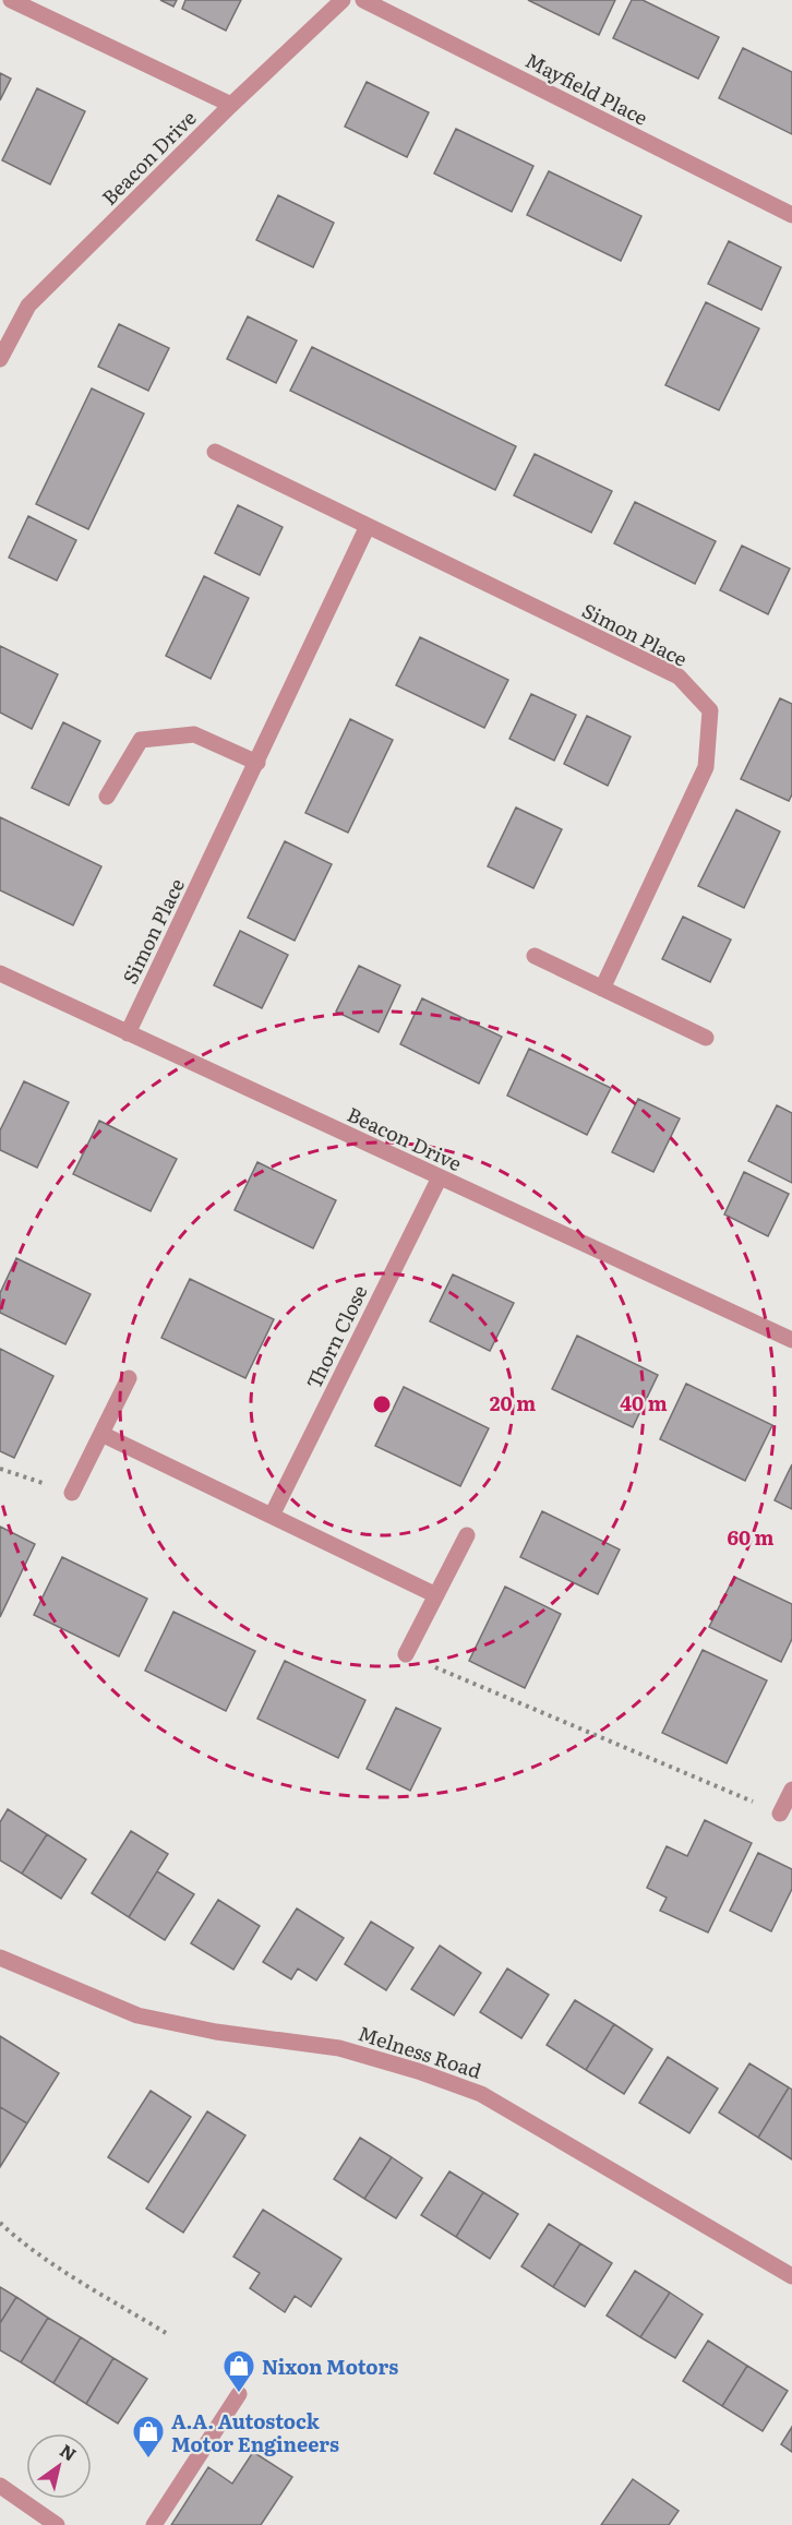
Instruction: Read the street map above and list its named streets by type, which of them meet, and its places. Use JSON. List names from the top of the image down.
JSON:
{
  "streets": {
    "street": [
      "Mayfield Place",
      "Beacon Drive",
      "Simon Place",
      "Thorn Close",
      "Melness Road"
    ]
  },
  "crossings": [
    ["Beacon Drive", "Simon Place"],
    ["Beacon Drive", "Thorn Close"]
  ],
  "places": {
    "shop": ["Nixon Motors", "A.A. Autostock Motor Engineers"]
  },
  "north": "top right",
  "rings": ["20 m", "40 m", "60 m"]
}
